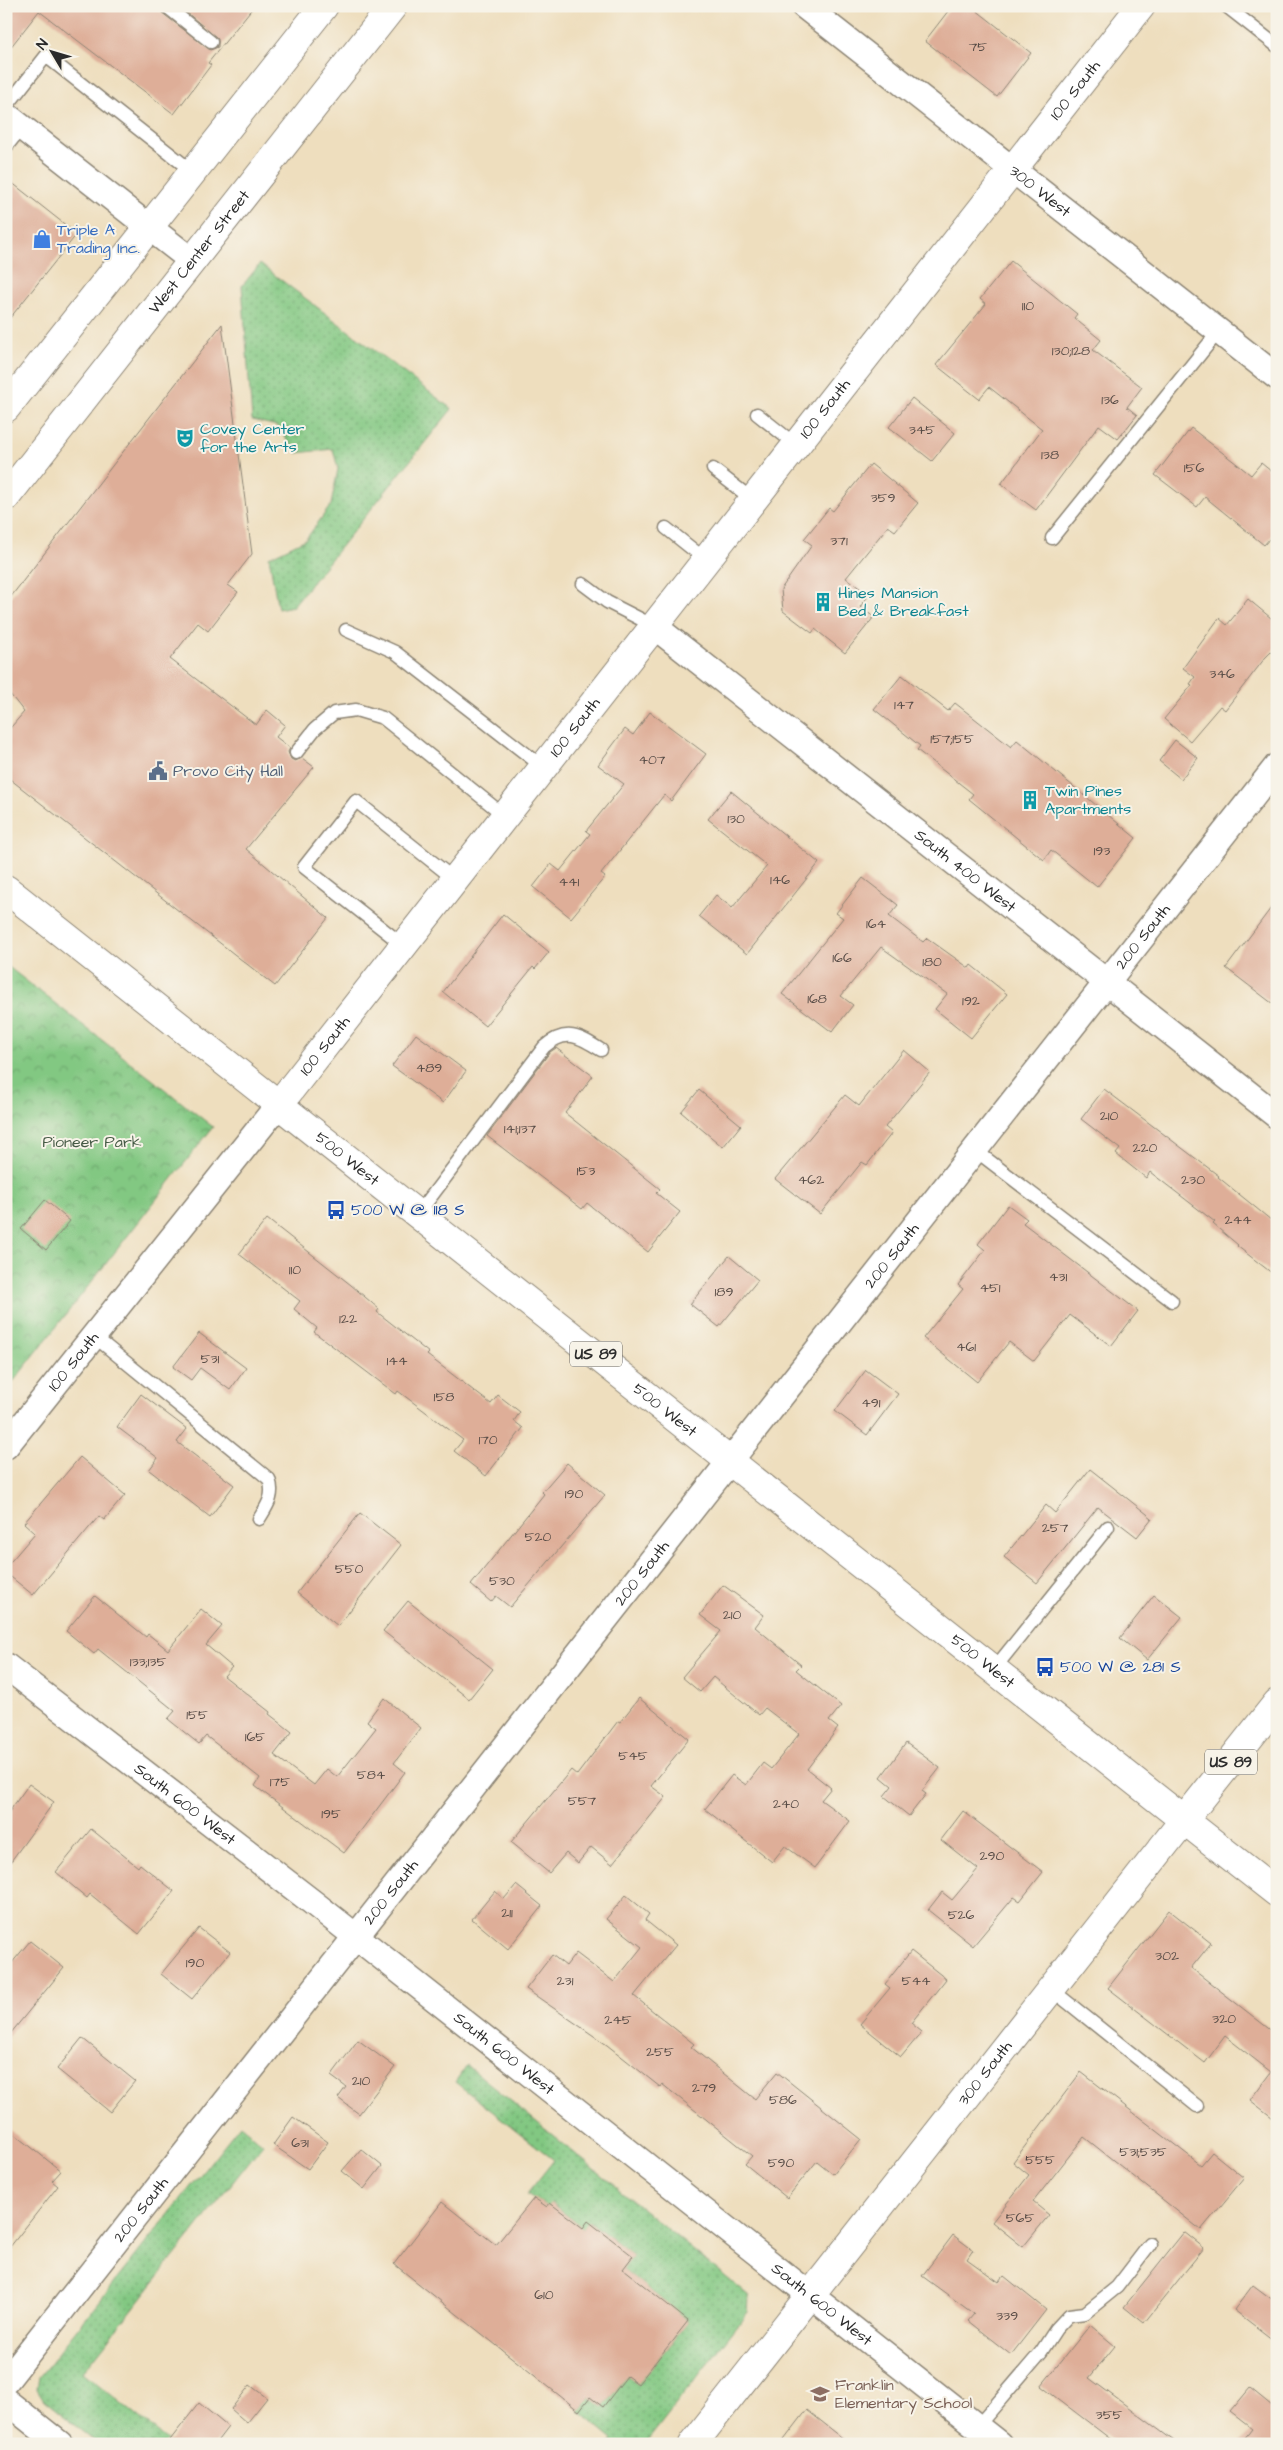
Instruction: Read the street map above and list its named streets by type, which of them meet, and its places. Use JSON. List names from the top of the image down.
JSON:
{
  "streets": {
    "main road": [
      "100 South",
      "West Center Street",
      "500 West",
      "US 89",
      "300 South"
    ],
    "street": [
      "300 West",
      "South 400 West",
      "200 South",
      "South 600 West"
    ]
  },
  "crossings": [
    ["100 South", "300 West"],
    ["100 South", "South 400 West"],
    ["100 South", "500 West"],
    ["South 400 West", "200 South"],
    ["200 South", "500 West"],
    ["200 South", "South 600 West"],
    ["500 West", "300 South"],
    ["South 600 West", "300 South"]
  ],
  "parks": ["Pioneer Park"],
  "places": {
    "shop": ["Triple A Trading Inc."],
    "theatre": ["Covey Center for the Arts"],
    "building": ["Hines Mansion Bed & Breakfast", "Twin Pines Apartments"],
    "public building": ["Provo City Hall"],
    "bus stop": ["500 W @ 118 S", "500 W @ 281 S"],
    "school or university": ["Franklin Elementary School"]
  },
  "house_numbers": [
    "75",
    "110",
    "130;128",
    "136",
    "345",
    "138",
    "156",
    "359",
    "371",
    "346",
    "147",
    "157;155",
    "407",
    "130",
    "193",
    "146",
    "441",
    "164",
    "166",
    "180",
    "168",
    "192",
    "489",
    "210",
    "141;137",
    "220",
    "153",
    "462",
    "230",
    "244",
    "110",
    "431",
    "451",
    "189",
    "122",
    "461",
    "531",
    "144",
    "158",
    "491",
    "170",
    "190",
    "257",
    "520",
    "550",
    "530",
    "210",
    "133;135",
    "155",
    "165",
    "545",
    "584",
    "175",
    "557",
    "240",
    "195",
    "290",
    "211",
    "526",
    "302",
    "190",
    "231",
    "544",
    "320",
    "245",
    "255",
    "210",
    "279",
    "586",
    "631",
    "531;535",
    "555",
    "590",
    "565",
    "610",
    "339",
    "355"
  ],
  "north": "top left"
}
